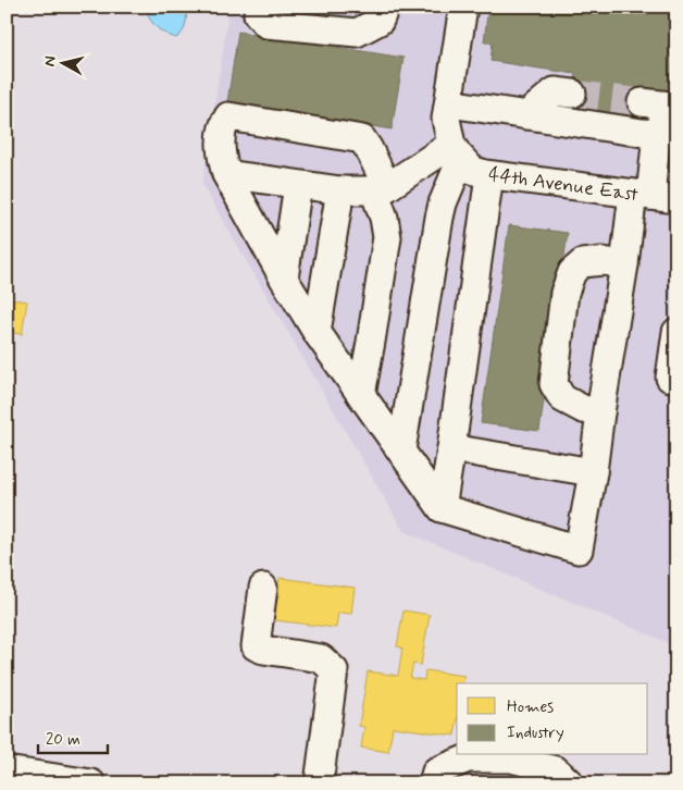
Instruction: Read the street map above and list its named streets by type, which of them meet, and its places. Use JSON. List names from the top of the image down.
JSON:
{
  "streets": {
    "street": ["44th Avenue East"]
  },
  "legend": ["Homes", "Industry"],
  "scale_bar": "20 m",
  "north": "left"
}
